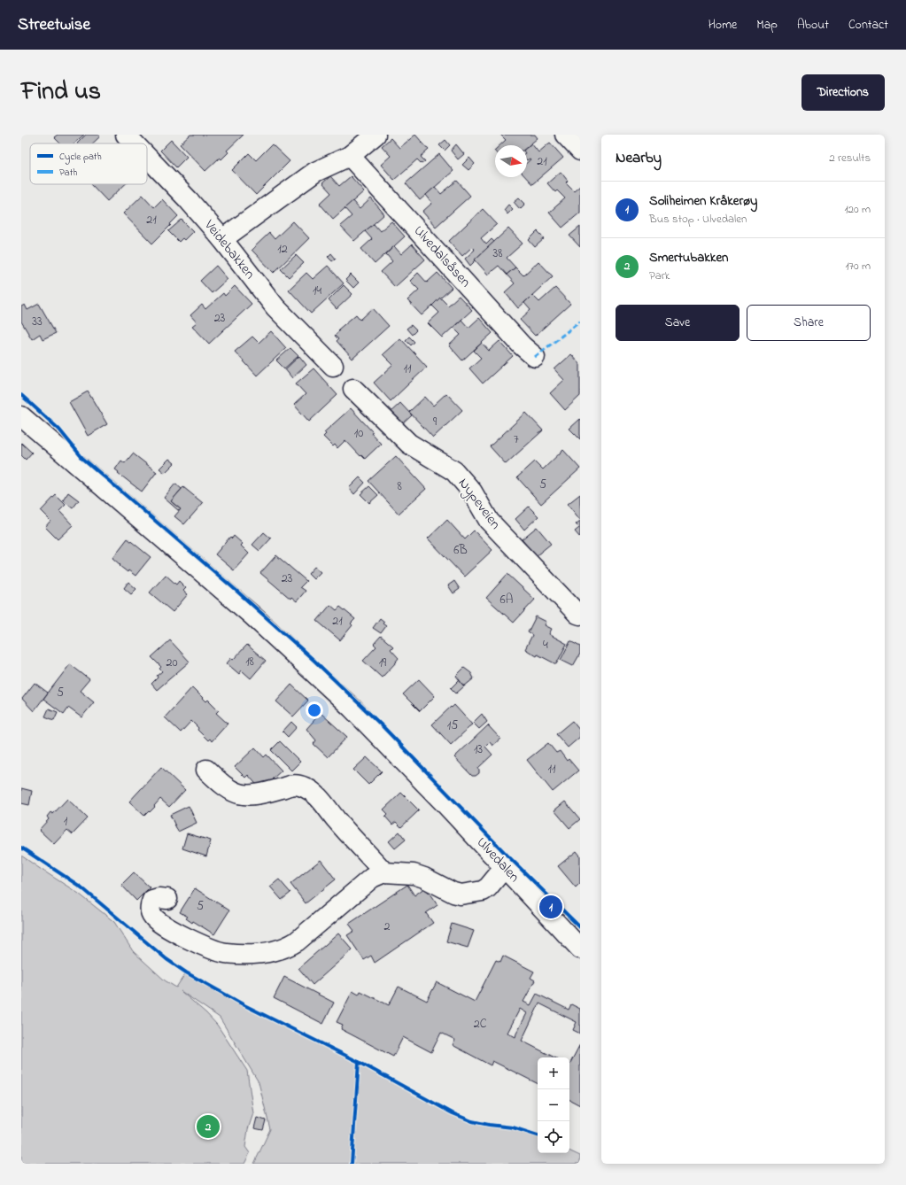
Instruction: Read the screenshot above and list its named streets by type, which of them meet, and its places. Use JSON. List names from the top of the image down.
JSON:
{
  "streets": {
    "street": [
      "Veidebakken",
      "Ulvedalsåsen",
      "Nypeveien",
      "Ulvedalen"
    ]
  },
  "house_numbers": [
    "21",
    "21",
    "12",
    "38",
    "14",
    "23",
    "33",
    "11",
    "9",
    "10",
    "7",
    "5",
    "8",
    "6B",
    "23",
    "6A",
    "21",
    "4",
    "18",
    "20",
    "19",
    "5",
    "15",
    "13",
    "11",
    "1",
    "5",
    "2",
    "2C"
  ],
  "legend": ["Cycle path", "Path"],
  "north": "right",
  "page": {
    "header": "Streetwise",
    "nav": [
      "Home",
      "Map",
      "About",
      "Contact"
    ],
    "title": "Find us",
    "buttons": [
      "Directions",
      ["Save", "Share"]
    ],
    "heading": ["Nearby", "2 results"],
    "list": [
      {
        "mark": "1",
        "name": "Soliheimen Kråkerøy",
        "note": "Bus stop · Ulvedalen",
        "value": "120 m"
      },
      {
        "mark": "2",
        "name": "Smertubakken",
        "note": "Park",
        "value": "170 m"
      }
    ],
    "pins": ["1", "2"],
    "map_buttons": ["+", "−"]
  }
}
